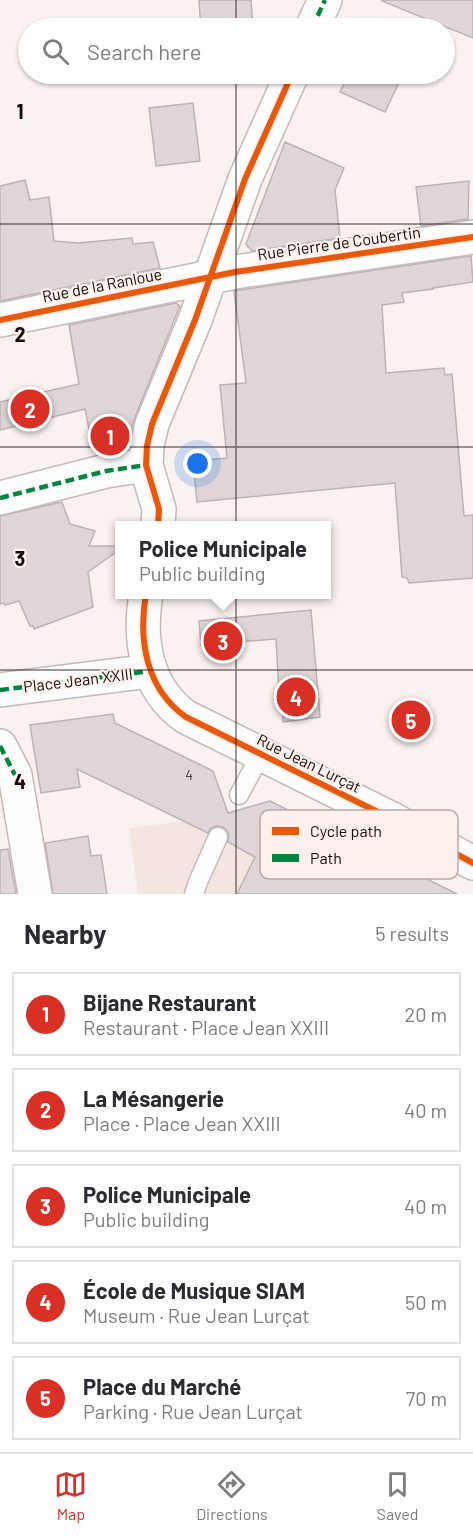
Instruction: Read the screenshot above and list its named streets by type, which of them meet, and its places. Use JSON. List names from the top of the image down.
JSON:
{
  "streets": {
    "street": [
      "Rue Pierre de Coubertin",
      "Rue de la Ranloue",
      "Place Jean XXIII",
      "Rue Jean Lurçat"
    ]
  },
  "crossings": [
    ["Rue Pierre de Coubertin", "Rue de la Ranloue"],
    ["Place Jean XXIII", "Rue Jean Lurçat"]
  ],
  "house_numbers": ["4"],
  "legend": ["Cycle path", "Path"],
  "page": {
    "search": "Search here",
    "pins": [
      "2",
      "1",
      "3",
      "4",
      "5"
    ],
    "popup": ["Police Municipale", "Public building"],
    "heading": ["Nearby", "5 results"],
    "list": [
      {
        "mark": "1",
        "name": "Bijane Restaurant",
        "note": "Restaurant · Place Jean XXIII",
        "value": "20 m"
      },
      {
        "mark": "2",
        "name": "La Mésangerie",
        "note": "Place · Place Jean XXIII",
        "value": "40 m"
      },
      {
        "mark": "3",
        "name": "Police Municipale",
        "note": "Public building",
        "value": "40 m"
      },
      {
        "mark": "4",
        "name": "École de Musique SIAM",
        "note": "Museum · Rue Jean Lurçat",
        "value": "50 m"
      },
      {
        "mark": "5",
        "name": "Place du Marché",
        "note": "Parking · Rue Jean Lurçat",
        "value": "70 m"
      }
    ],
    "nav": ["Map", "Directions", "Saved"]
  },
  "grid": {
    "rows": [
      "1",
      "2",
      "3",
      "4"
    ]
  }
}
